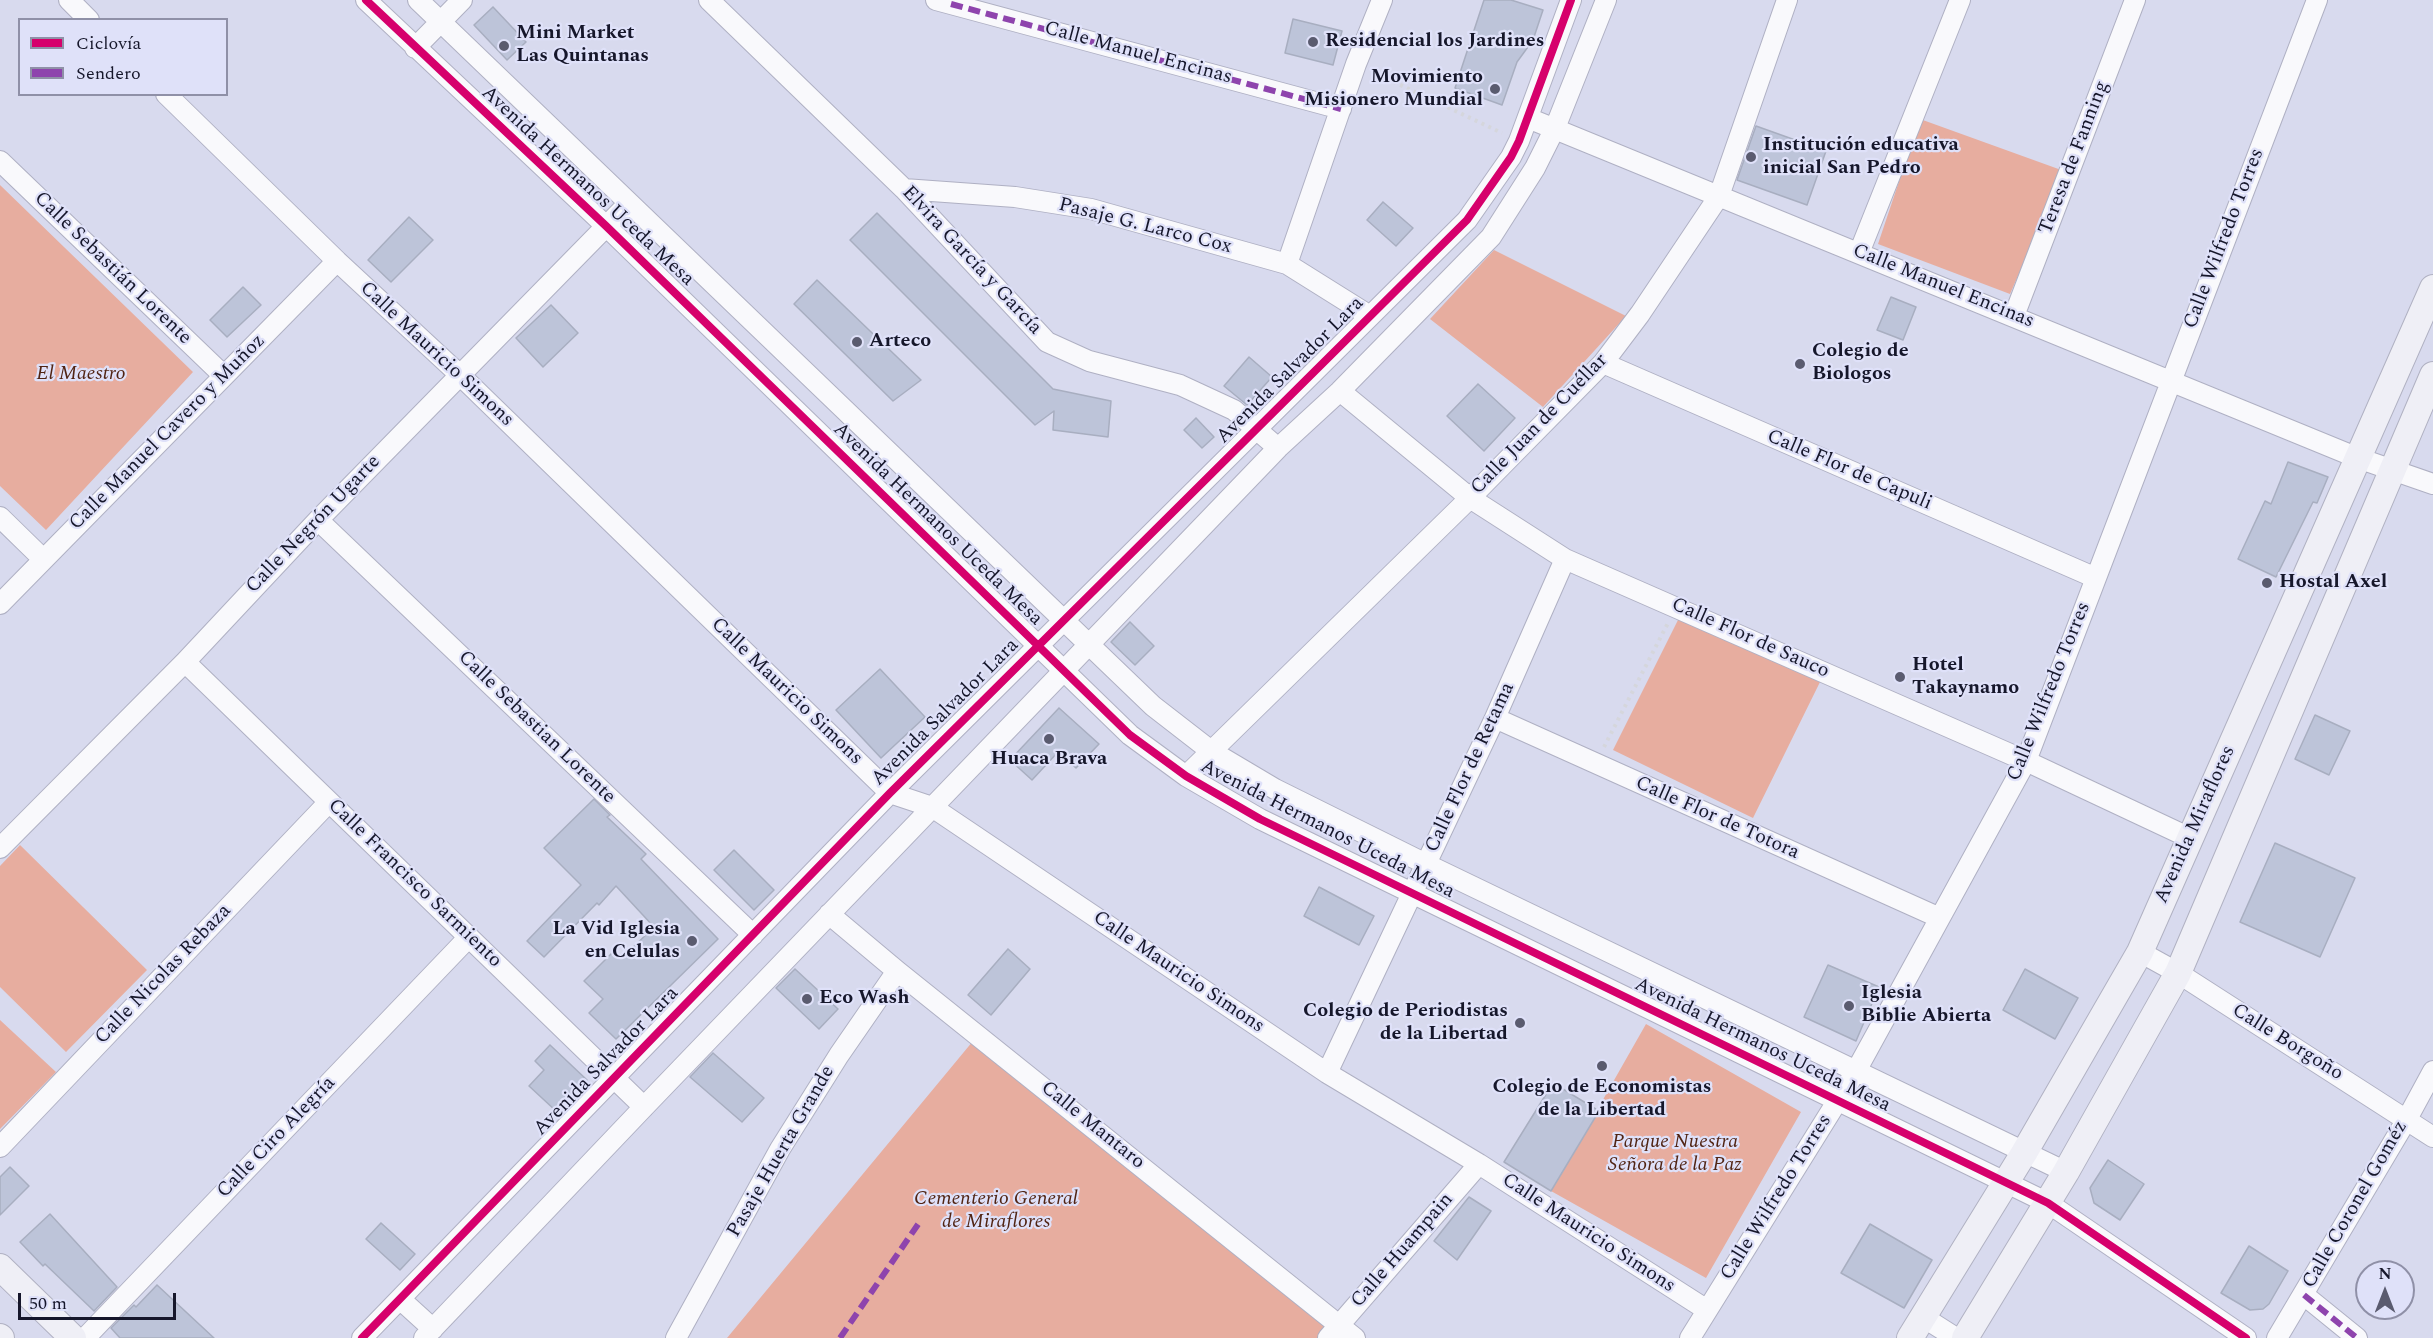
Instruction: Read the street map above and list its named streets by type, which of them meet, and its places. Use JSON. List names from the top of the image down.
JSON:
{
  "streets": {
    "main road": ["Avenida Miraflores"],
    "street": [
      "Calle Manuel Encinas",
      "Teresa de Fanning",
      "Avenida Hermanos Uceda Mesa",
      "Pasaje G. Larco Cox",
      "Calle Wilfredo Torres",
      "Elvira García y García",
      "Calle Sebastián Lorente",
      "Calle Mauricio Simons",
      "Avenida Salvador Lara",
      "Calle Juan de Cuéllar",
      "Calle Manuel Cavero y Muñoz",
      "Calle Flor de Capuli",
      "Calle Negrón Ugarte",
      "Calle Flor de Sauco",
      "Calle Sebastian Lorente",
      "Calle Flor de Retama",
      "Calle Flor de Totora",
      "Calle Francisco Sarmiento",
      "Calle Nicolas Rebaza",
      "Calle Borgoño",
      "Calle Mantaro",
      "Calle Ciro Alegría",
      "Pasaje Huerta Grande",
      "Calle Coronel Goméz",
      "Calle Huampain"
    ]
  },
  "crossings": [
    ["Calle Manuel Encinas", "Teresa de Fanning"],
    ["Calle Manuel Encinas", "Calle Wilfredo Torres"],
    ["Calle Manuel Encinas", "Avenida Salvador Lara"],
    ["Calle Manuel Encinas", "Calle Juan de Cuéllar"],
    ["Calle Manuel Encinas", "Avenida Miraflores"],
    ["Avenida Hermanos Uceda Mesa", "Calle Wilfredo Torres"],
    ["Avenida Hermanos Uceda Mesa", "Avenida Salvador Lara"],
    ["Avenida Hermanos Uceda Mesa", "Calle Juan de Cuéllar"],
    ["Avenida Hermanos Uceda Mesa", "Calle Negrón Ugarte"],
    ["Avenida Hermanos Uceda Mesa", "Calle Flor de Retama"],
    ["Avenida Hermanos Uceda Mesa", "Avenida Miraflores"],
    ["Pasaje G. Larco Cox", "Elvira García y García"],
    ["Pasaje G. Larco Cox", "Avenida Salvador Lara"],
    ["Calle Wilfredo Torres", "Calle Mauricio Simons"],
    ["Calle Wilfredo Torres", "Calle Flor de Capuli"],
    ["Calle Wilfredo Torres", "Calle Flor de Sauco"],
    ["Calle Wilfredo Torres", "Calle Flor de Totora"],
    ["Elvira García y García", "Avenida Salvador Lara"],
    ["Calle Sebastián Lorente", "Calle Manuel Cavero y Muñoz"],
    ["Calle Mauricio Simons", "Avenida Salvador Lara"],
    ["Calle Mauricio Simons", "Calle Manuel Cavero y Muñoz"],
    ["Calle Mauricio Simons", "Calle Negrón Ugarte"],
    ["Calle Mauricio Simons", "Calle Flor de Retama"],
    ["Calle Mauricio Simons", "Calle Huampain"],
    ["Avenida Salvador Lara", "Calle Sebastian Lorente"],
    ["Avenida Salvador Lara", "Calle Francisco Sarmiento"],
    ["Calle Juan de Cuéllar", "Calle Flor de Capuli"],
    ["Calle Juan de Cuéllar", "Calle Flor de Sauco"],
    ["Calle Negrón Ugarte", "Calle Sebastian Lorente"],
    ["Calle Negrón Ugarte", "Calle Francisco Sarmiento"],
    ["Calle Flor de Sauco", "Calle Flor de Retama"],
    ["Calle Flor de Sauco", "Avenida Miraflores"],
    ["Calle Flor de Retama", "Calle Flor de Totora"],
    ["Avenida Miraflores", "Calle Borgoño"],
    ["Calle Francisco Sarmiento", "Calle Nicolas Rebaza"],
    ["Calle Francisco Sarmiento", "Calle Ciro Alegría"],
    ["Calle Borgoño", "Calle Coronel Goméz"],
    ["Calle Mantaro", "Pasaje Huerta Grande"],
    ["Calle Mantaro", "Calle Huampain"]
  ],
  "parks": ["El Maestro", "Parque Nuestra Señora de la Paz", "Cementerio General de Miraflores"],
  "places": [
    "Residencial los Jardines",
    "Mini Market Las Quintanas",
    "Movimiento Misionero Mundial",
    "Institución educativa inicial San Pedro",
    "Arteco",
    "Colegio de Biologos",
    "Hostal Axel",
    "Hotel Takaynamo",
    "Huaca Brava",
    "La Vid Iglesia en Celulas",
    "Eco Wash",
    "Iglesia Biblie Abierta",
    "Colegio de Periodistas de la Libertad",
    "Colegio de Economistas de la Libertad"
  ],
  "legend": ["Ciclovía", "Sendero"],
  "scale_bar": "50 m",
  "north": "top"
}
